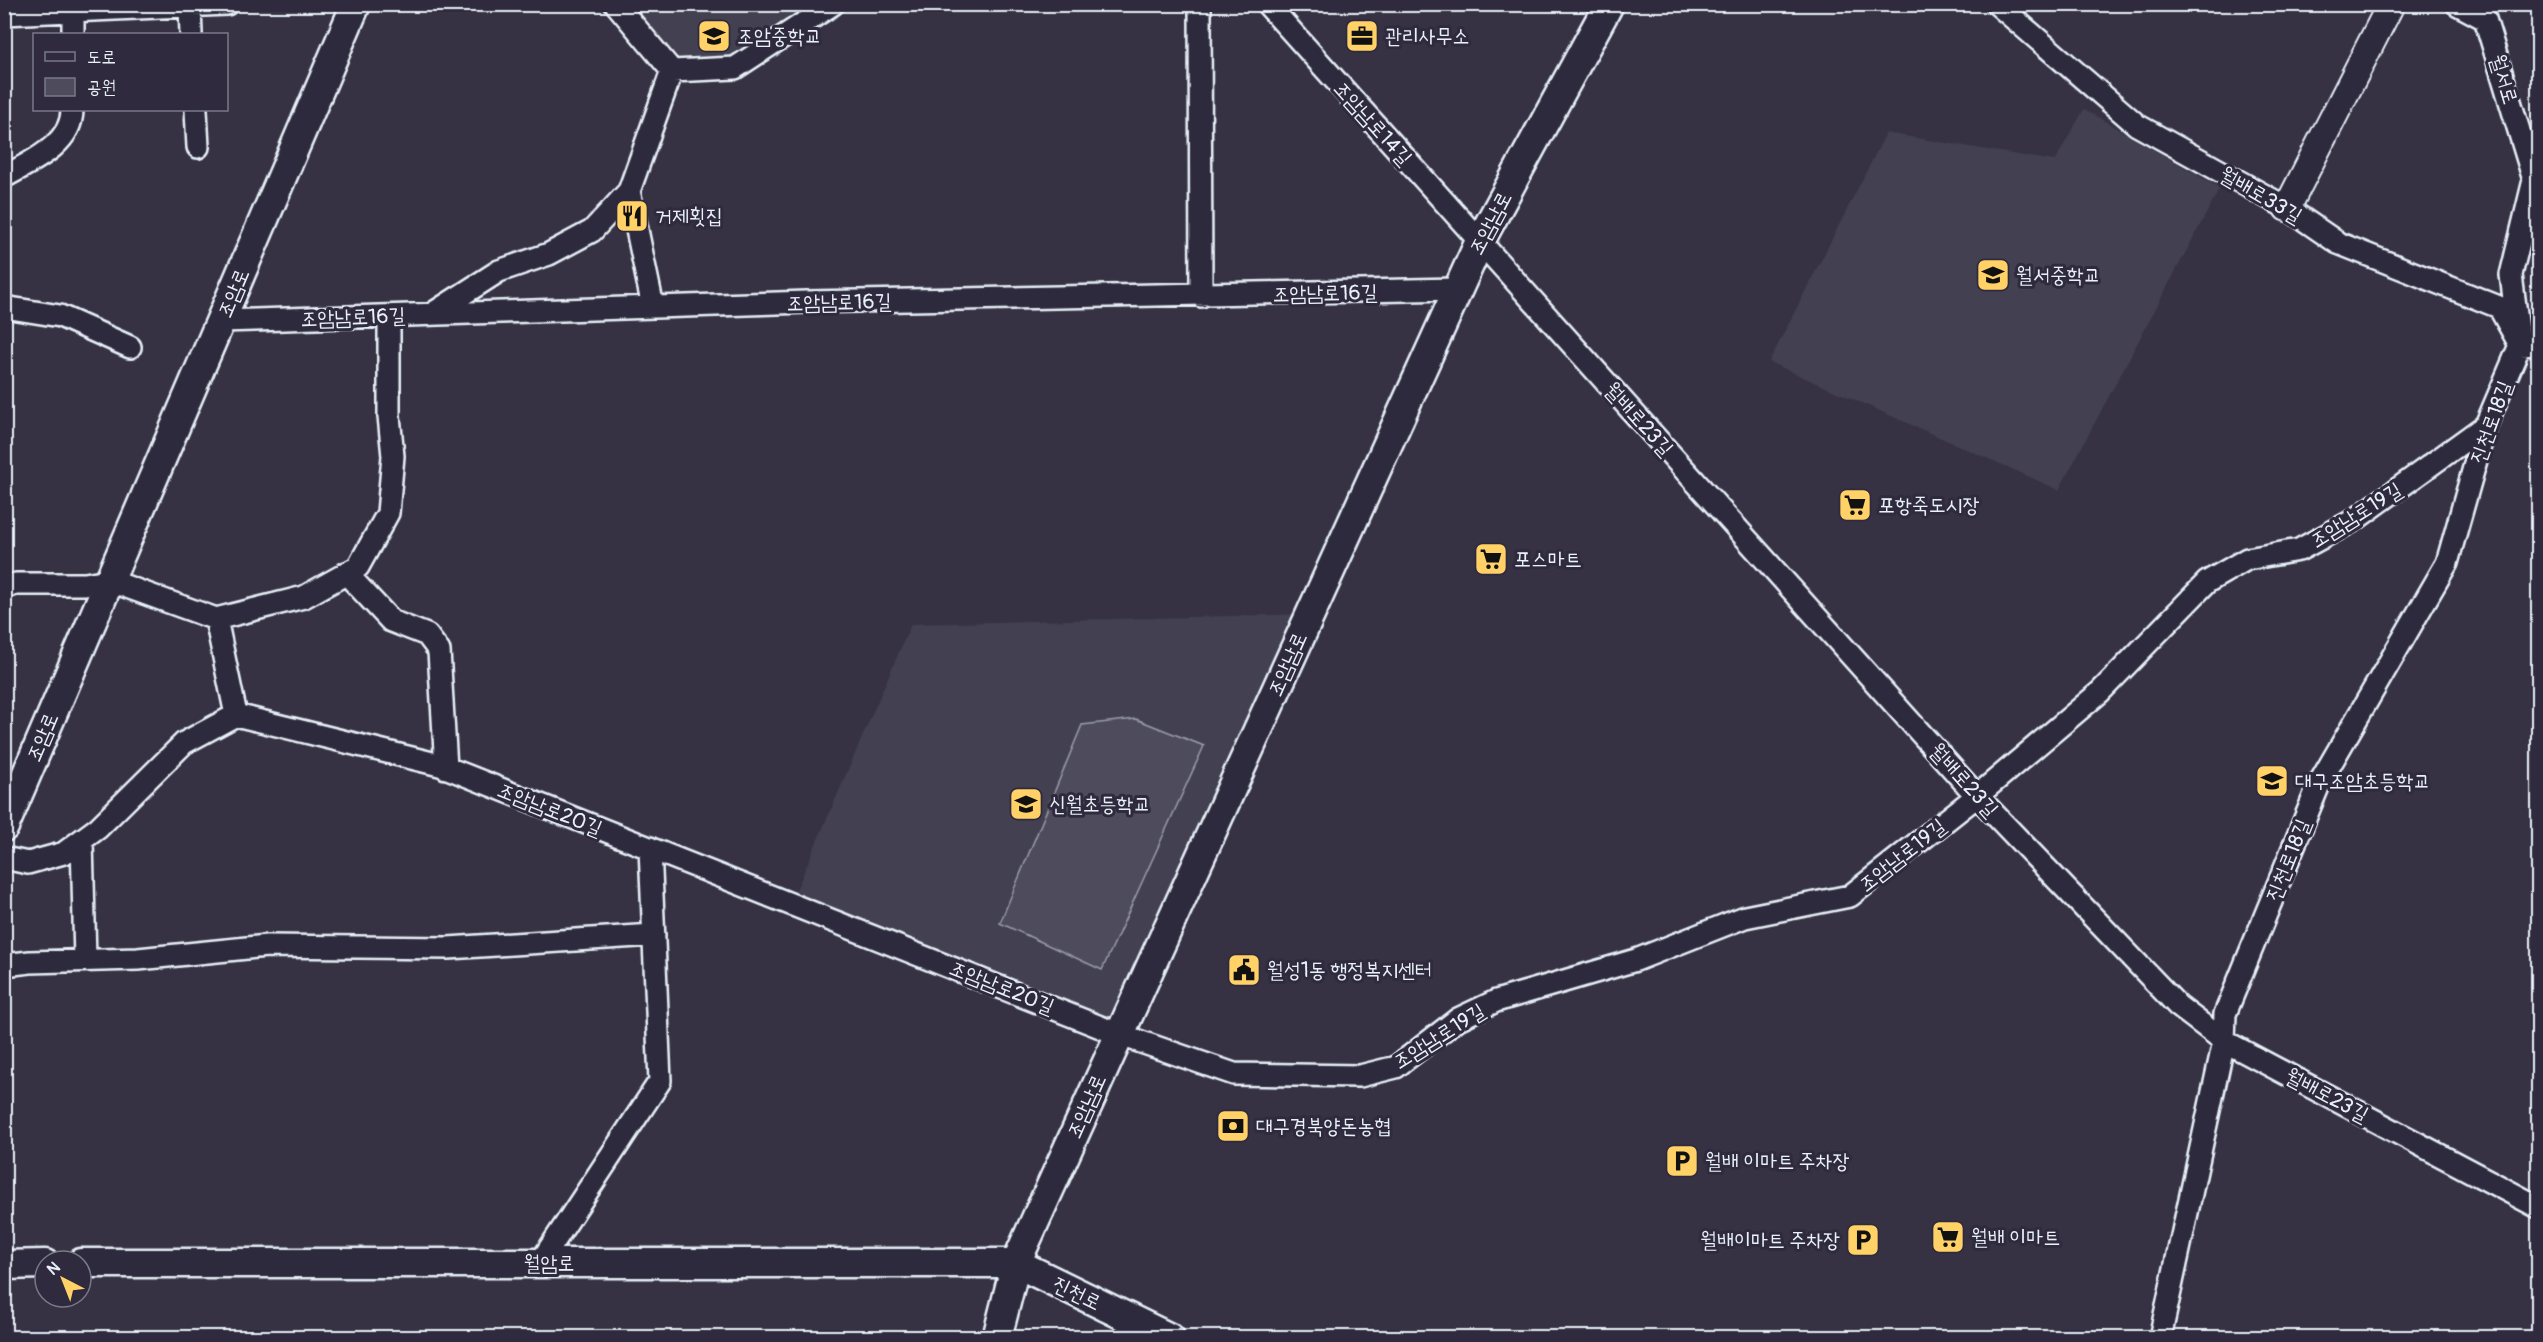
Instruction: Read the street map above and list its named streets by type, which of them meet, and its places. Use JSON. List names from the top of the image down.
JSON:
{
  "streets": {
    "main road": [
      "조암남로",
      "조암로",
      "월암로",
      "진천로"
    ],
    "street": [
      "월서로",
      "조암남로14길",
      "월배로33길",
      "조암남로16길",
      "월배로23길",
      "진천로18길",
      "조암남로19길",
      "조암남로20길"
    ]
  },
  "crossings": [
    ["월서로", "월배로33길"],
    ["월서로", "진천로18길"],
    ["조암남로14길", "조암남로"],
    ["조암남로14길", "월배로23길"],
    ["월배로33길", "진천로18길"],
    ["조암남로", "조암남로16길"],
    ["조암남로", "월배로23길"],
    ["조암남로", "조암남로19길"],
    ["조암남로", "조암남로20길"],
    ["조암남로", "월암로"],
    ["조암남로", "진천로"],
    ["조암로", "조암남로16길"],
    ["월배로23길", "진천로18길"],
    ["월배로23길", "조암남로19길"],
    ["진천로18길", "조암남로19길"],
    ["조암남로19길", "조암남로20길"],
    ["월암로", "진천로"]
  ],
  "places": {
    "school or university": [
      "조암중학교",
      "월서중학교",
      "대구조암초등학교",
      "신월초등학교"
    ],
    "office": ["관리사무소"],
    "restaurant": ["거제횟집"],
    "supermarket": ["포항죽도시장", "포스마트", "월배 이마트"],
    "public building": ["월성1동 행정복지센터"],
    "bank": ["대구경북양돈농협"],
    "parking": ["월배 이마트 주차장", "월배이마트 주차장"]
  },
  "legend": ["도로", "공원"],
  "north": "top left"
}
